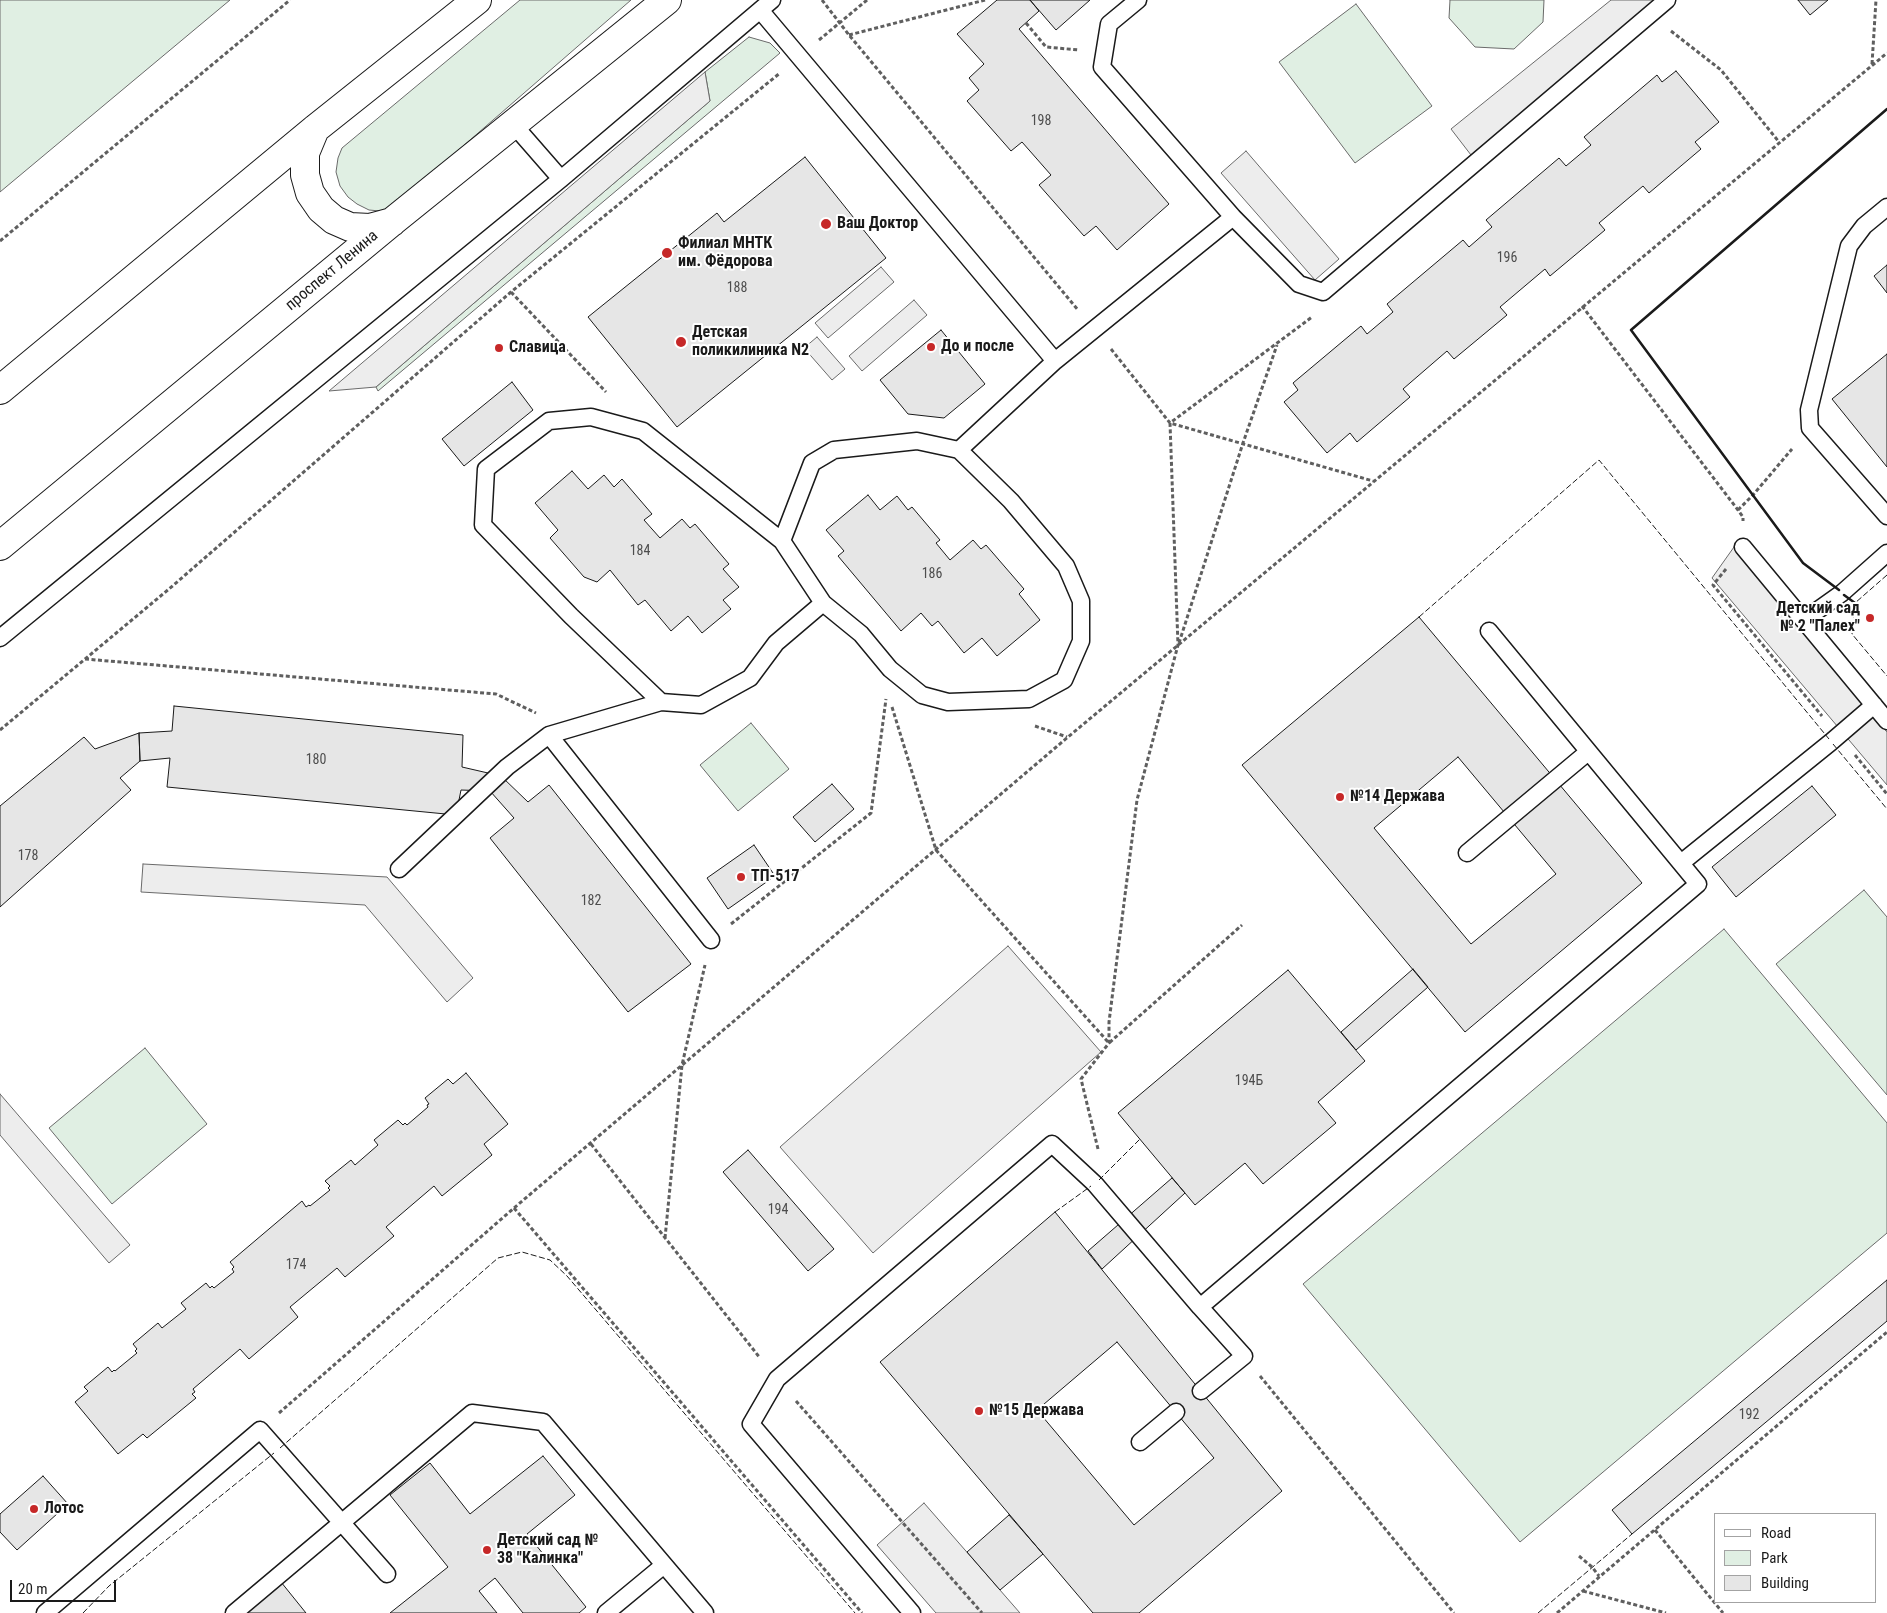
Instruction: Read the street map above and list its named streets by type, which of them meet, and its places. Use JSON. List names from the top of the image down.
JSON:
{
  "streets": {
    "main road": ["проспект Ленина"]
  },
  "places": [
    "Ваш Доктор",
    "Филиал МНТК им. Фёдорова",
    "Детская поликилиника N2",
    "До и после",
    "Славица",
    "Детский сад № 2 \"Палех\"",
    "№14 Держава",
    "ТП-517",
    "№15 Держава",
    "Лотос",
    "Детский сад № 38 \"Калинка\""
  ],
  "house_numbers": [
    "198",
    "196",
    "188",
    "184",
    "186",
    "180",
    "178",
    "182",
    "194Б",
    "194",
    "174",
    "192"
  ],
  "legend": ["Road", "Park", "Building"],
  "scale_bar": "20 m"
}
